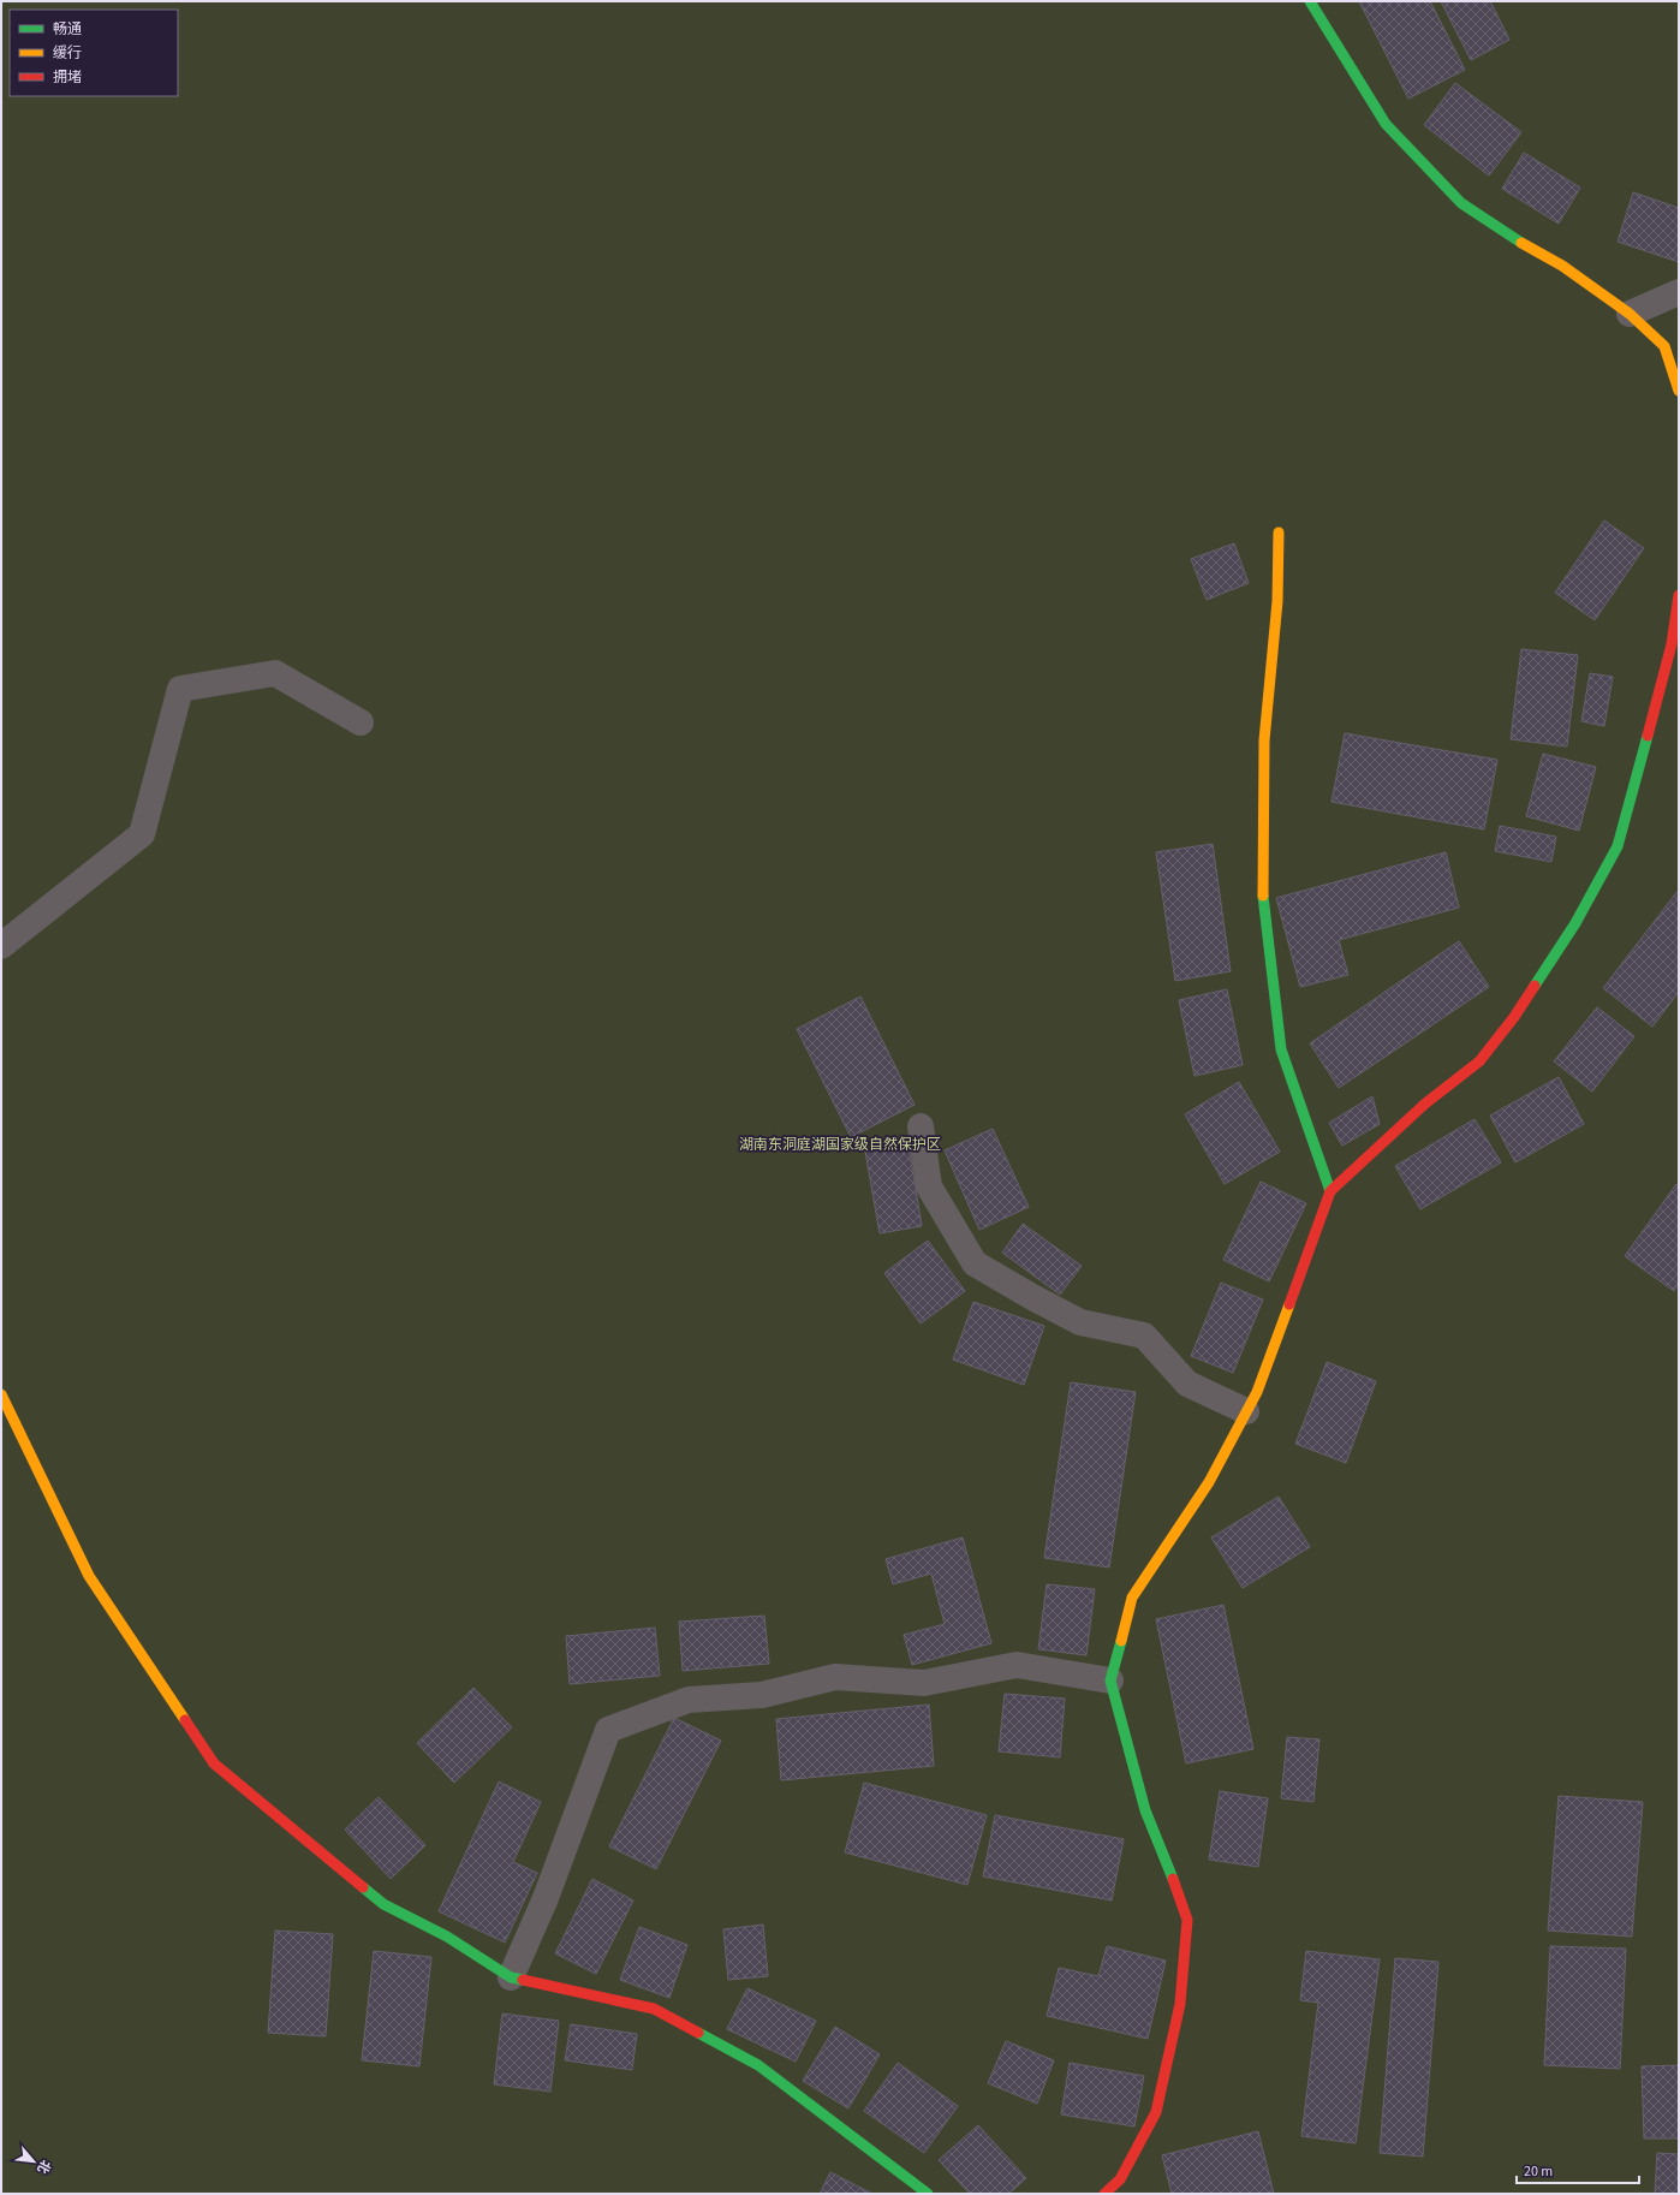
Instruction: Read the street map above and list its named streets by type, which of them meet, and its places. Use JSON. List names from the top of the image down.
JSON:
{
  "parks": ["湖南东洞庭湖国家级自然保护区"],
  "legend": ["畅通", "缓行", "拥堵"],
  "scale_bar": "20 m",
  "north": "bottom right"
}
